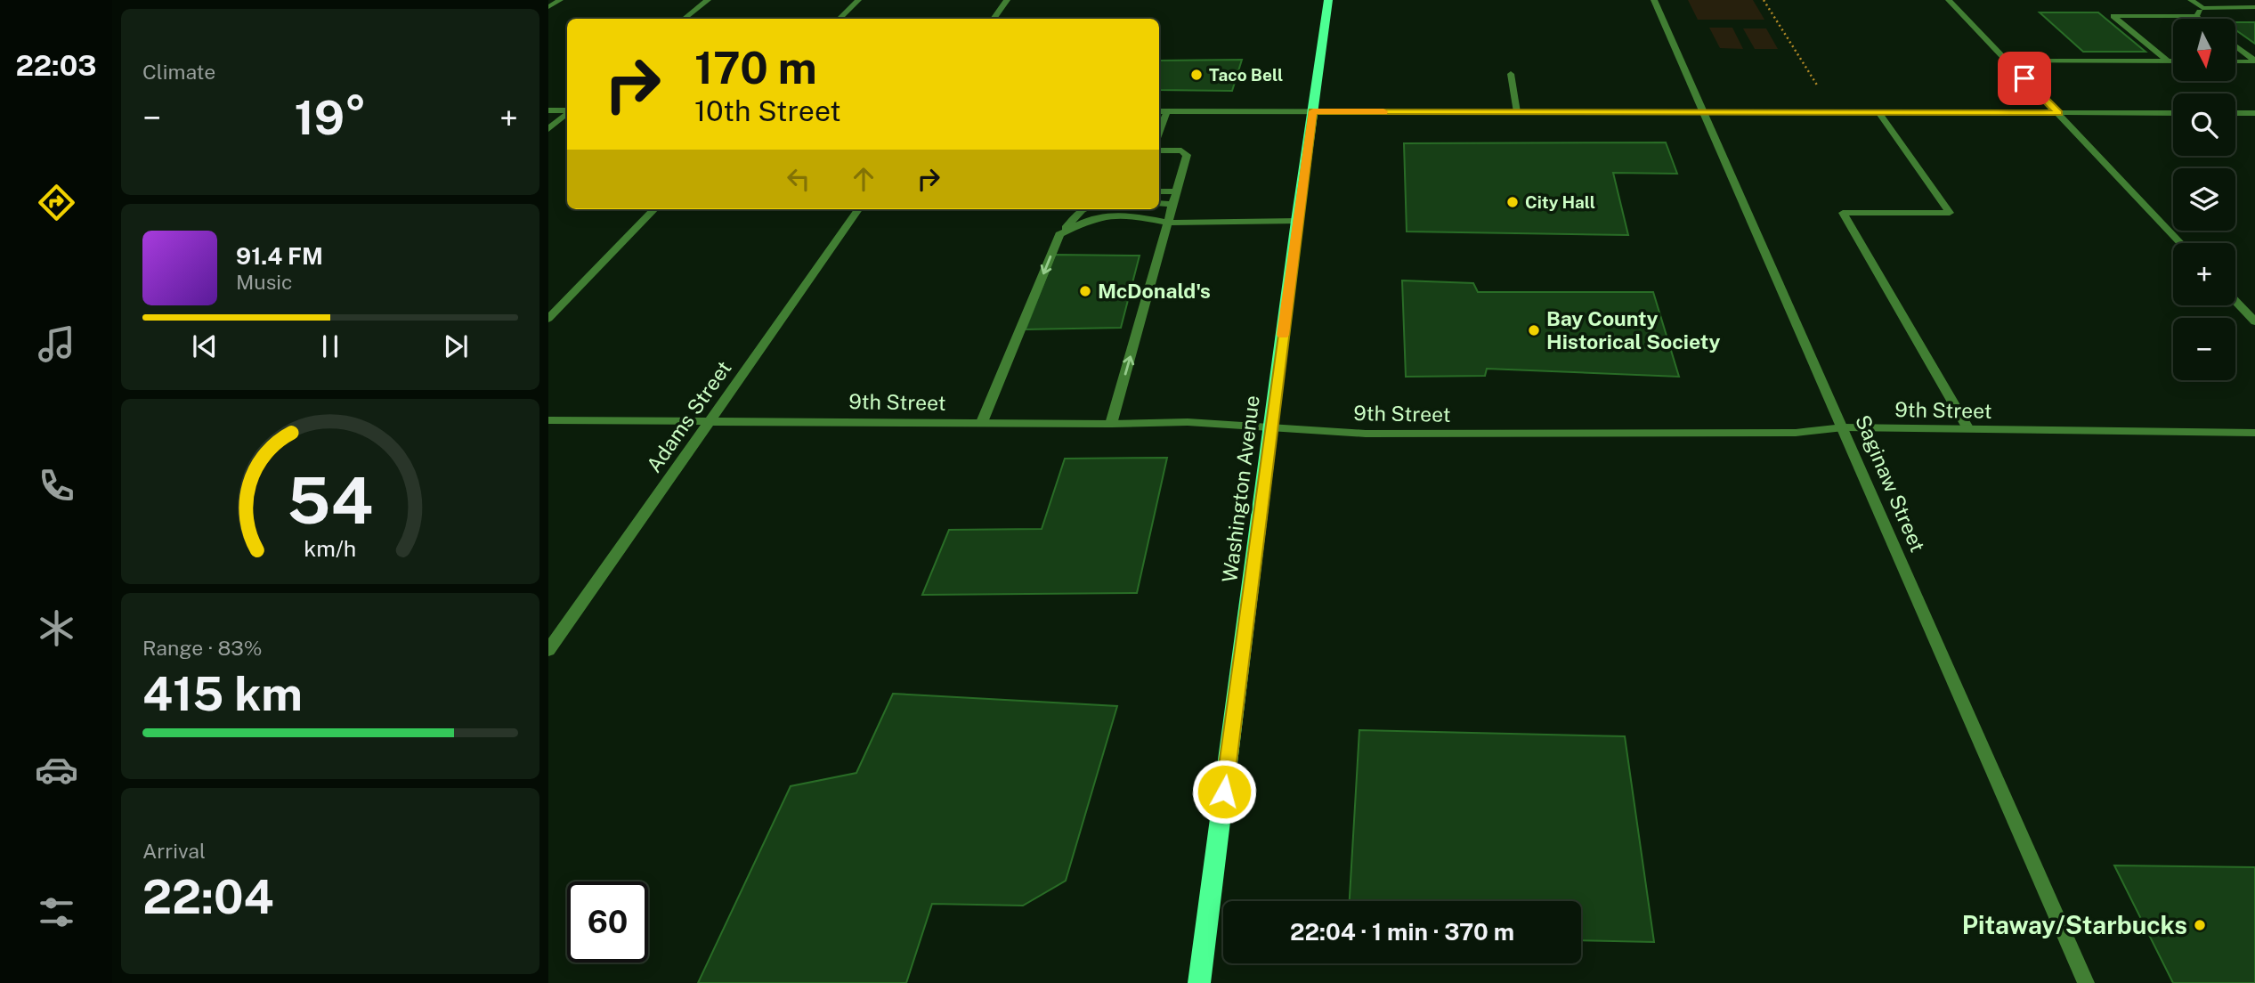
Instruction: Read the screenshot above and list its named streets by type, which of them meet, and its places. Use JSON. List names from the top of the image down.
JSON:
{
  "streets": {
    "main road": ["Washington Avenue"],
    "street": ["9th Street", "Adams Street", "Saginaw Street"]
  },
  "crossings": [
    ["9th Street", "Adams Street"],
    ["9th Street", "Saginaw Street"],
    ["9th Street", "Washington Avenue"]
  ],
  "places": [
    "Taco Bell",
    "City Hall",
    "McDonald's",
    "Bay County Historical Society",
    "Pitaway/Starbucks"
  ],
  "north": "bottom",
  "page": {
    "tabs": "22:03",
    "tile": [
      "Climate",
      ["Range · 83%", "415 km"],
      ["Arrival", "22:04"]
    ],
    "map_buttons": ["+", "−"],
    "turn": ["170 m", "10th Street"],
    "heat": ["−", "19°", "+"],
    "song": ["91.4 FM", "Music"],
    "limit": "60",
    "trip": "22:04 · 1 min · 370 m",
    "gauge": ["54", "km/h"]
  }
}
